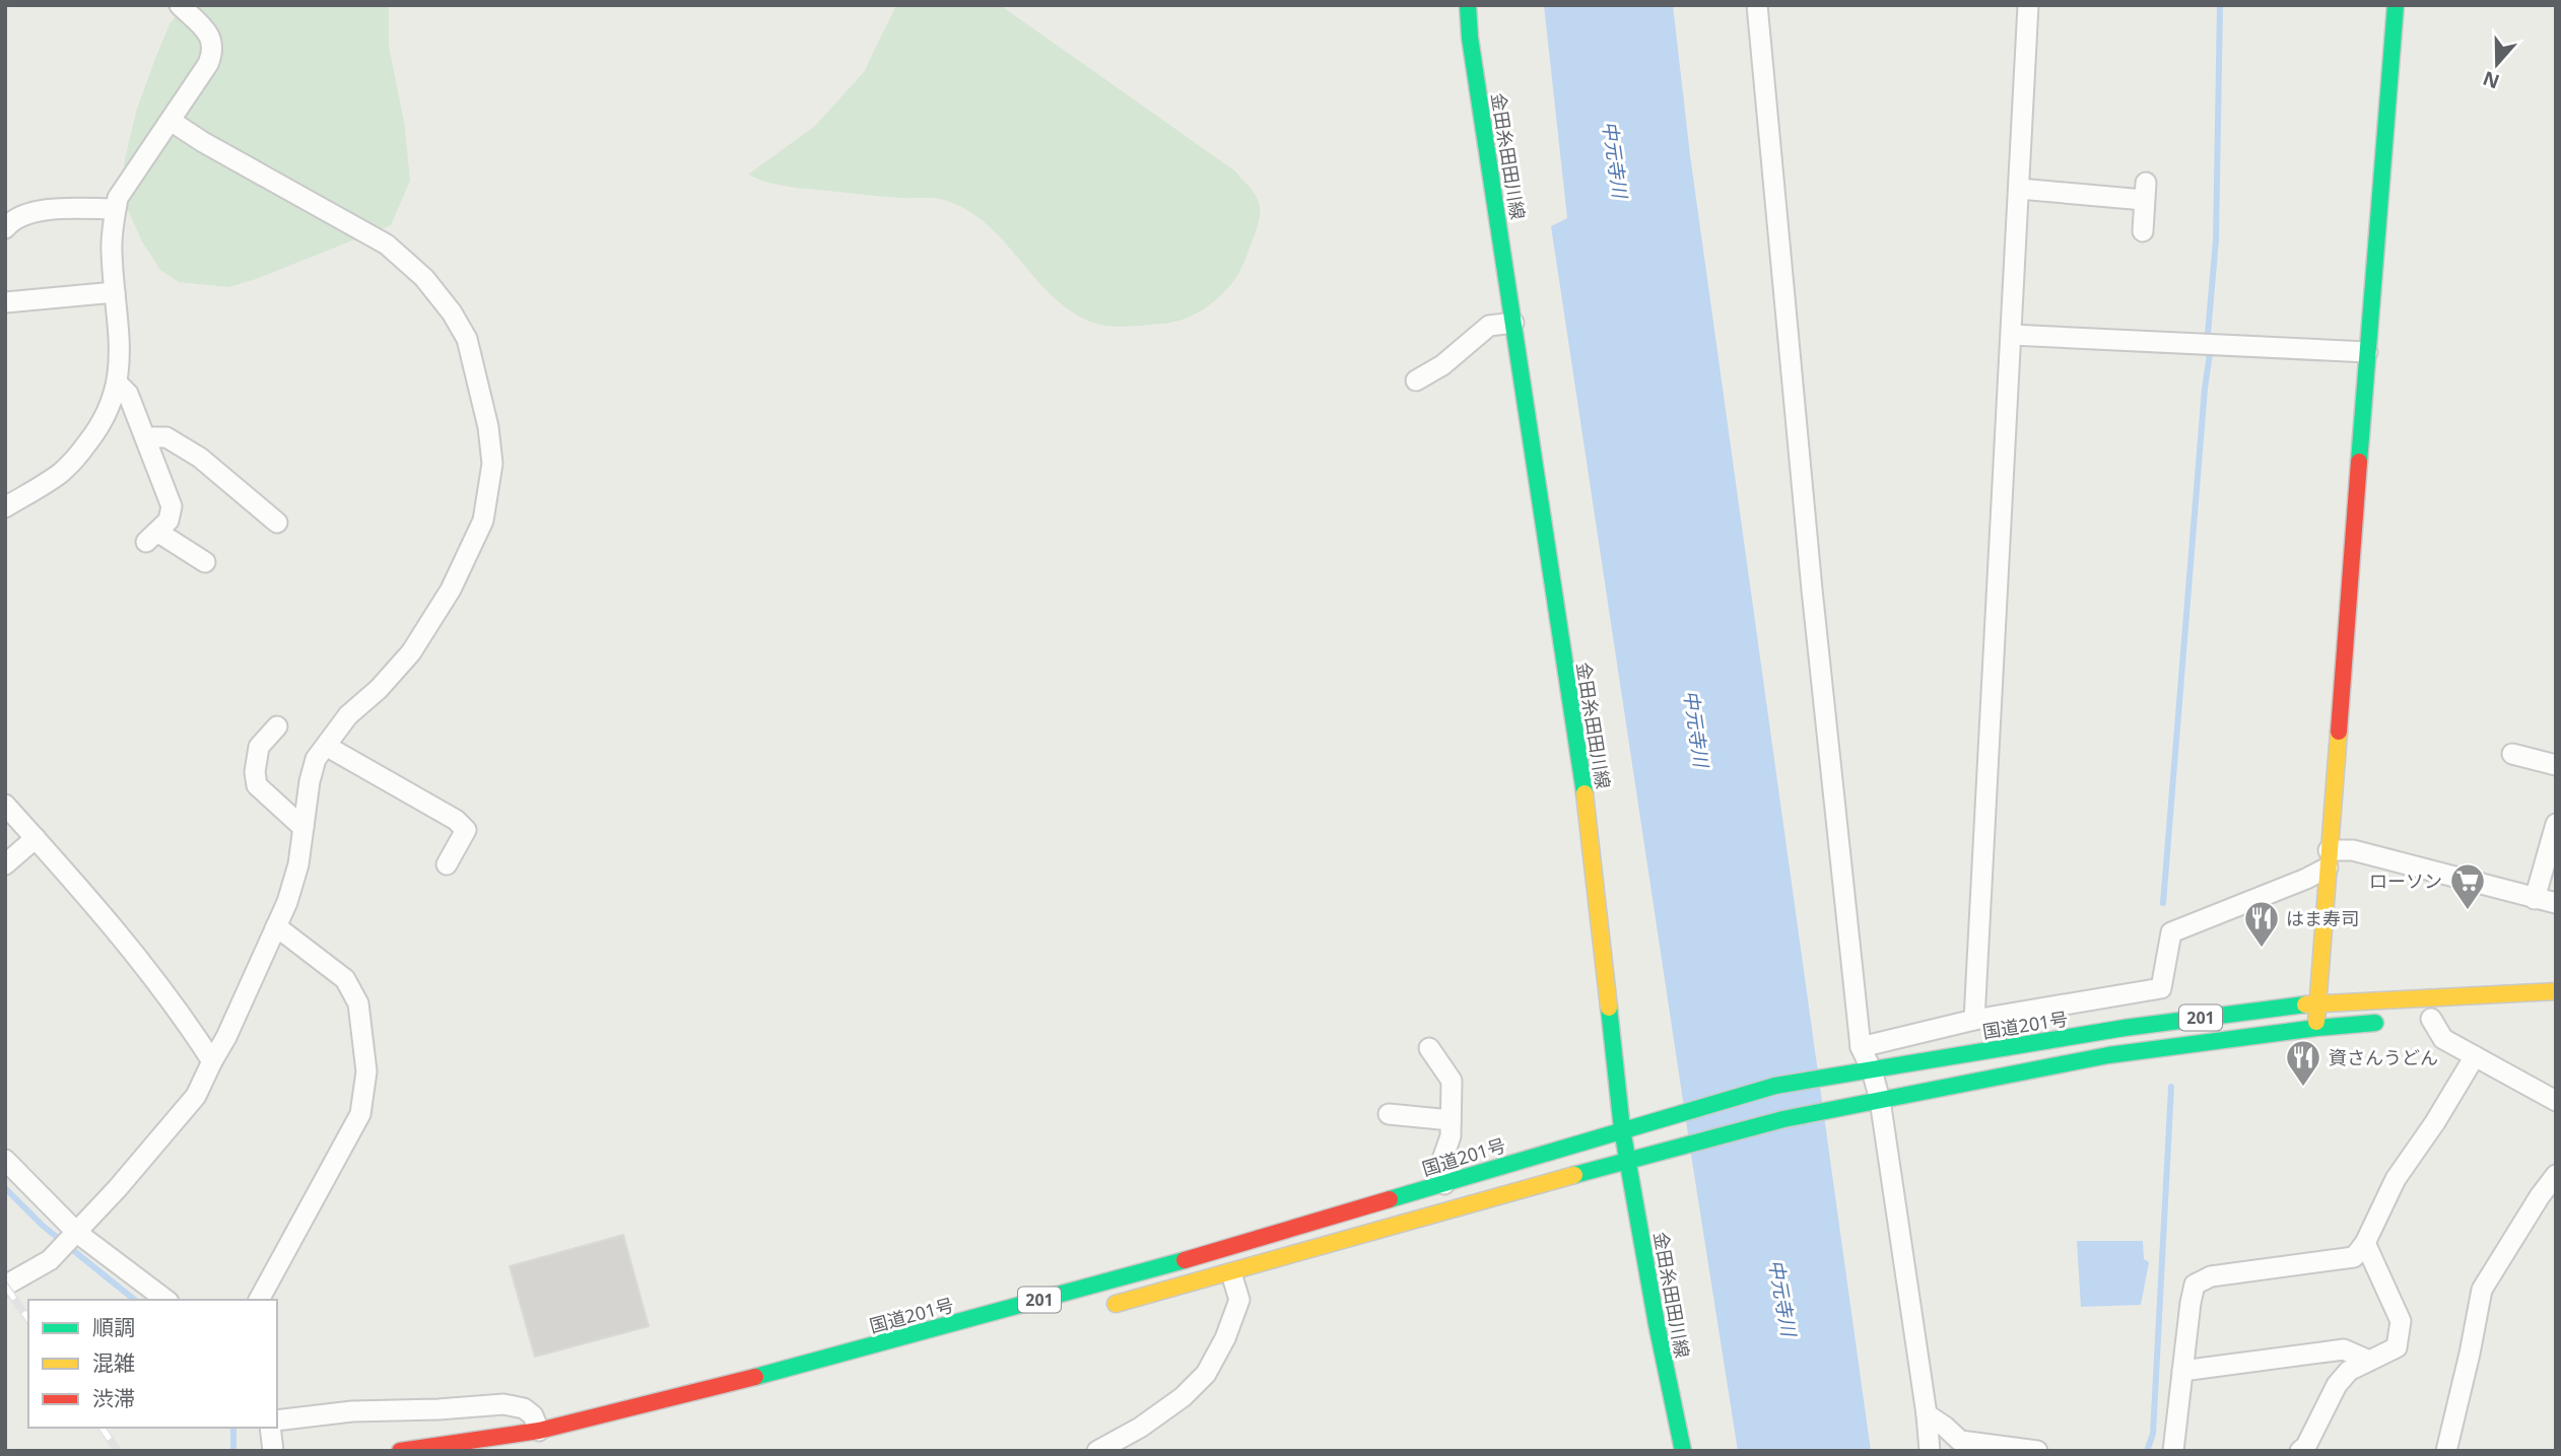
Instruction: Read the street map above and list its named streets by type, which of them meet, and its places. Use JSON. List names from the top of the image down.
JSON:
{
  "streets": {
    "main road": ["金田糸田田川線", "201", "国道201号"]
  },
  "crossings": [
    ["金田糸田田川線", "201"],
    ["金田糸田田川線", "国道201号"]
  ],
  "water": ["中元寺川"],
  "places": {
    "supermarket": ["ローソン"],
    "restaurant": ["はま寿司", "資さんうどん"]
  },
  "legend": ["順調", "混雑", "渋滞"],
  "north": "bottom"
}
